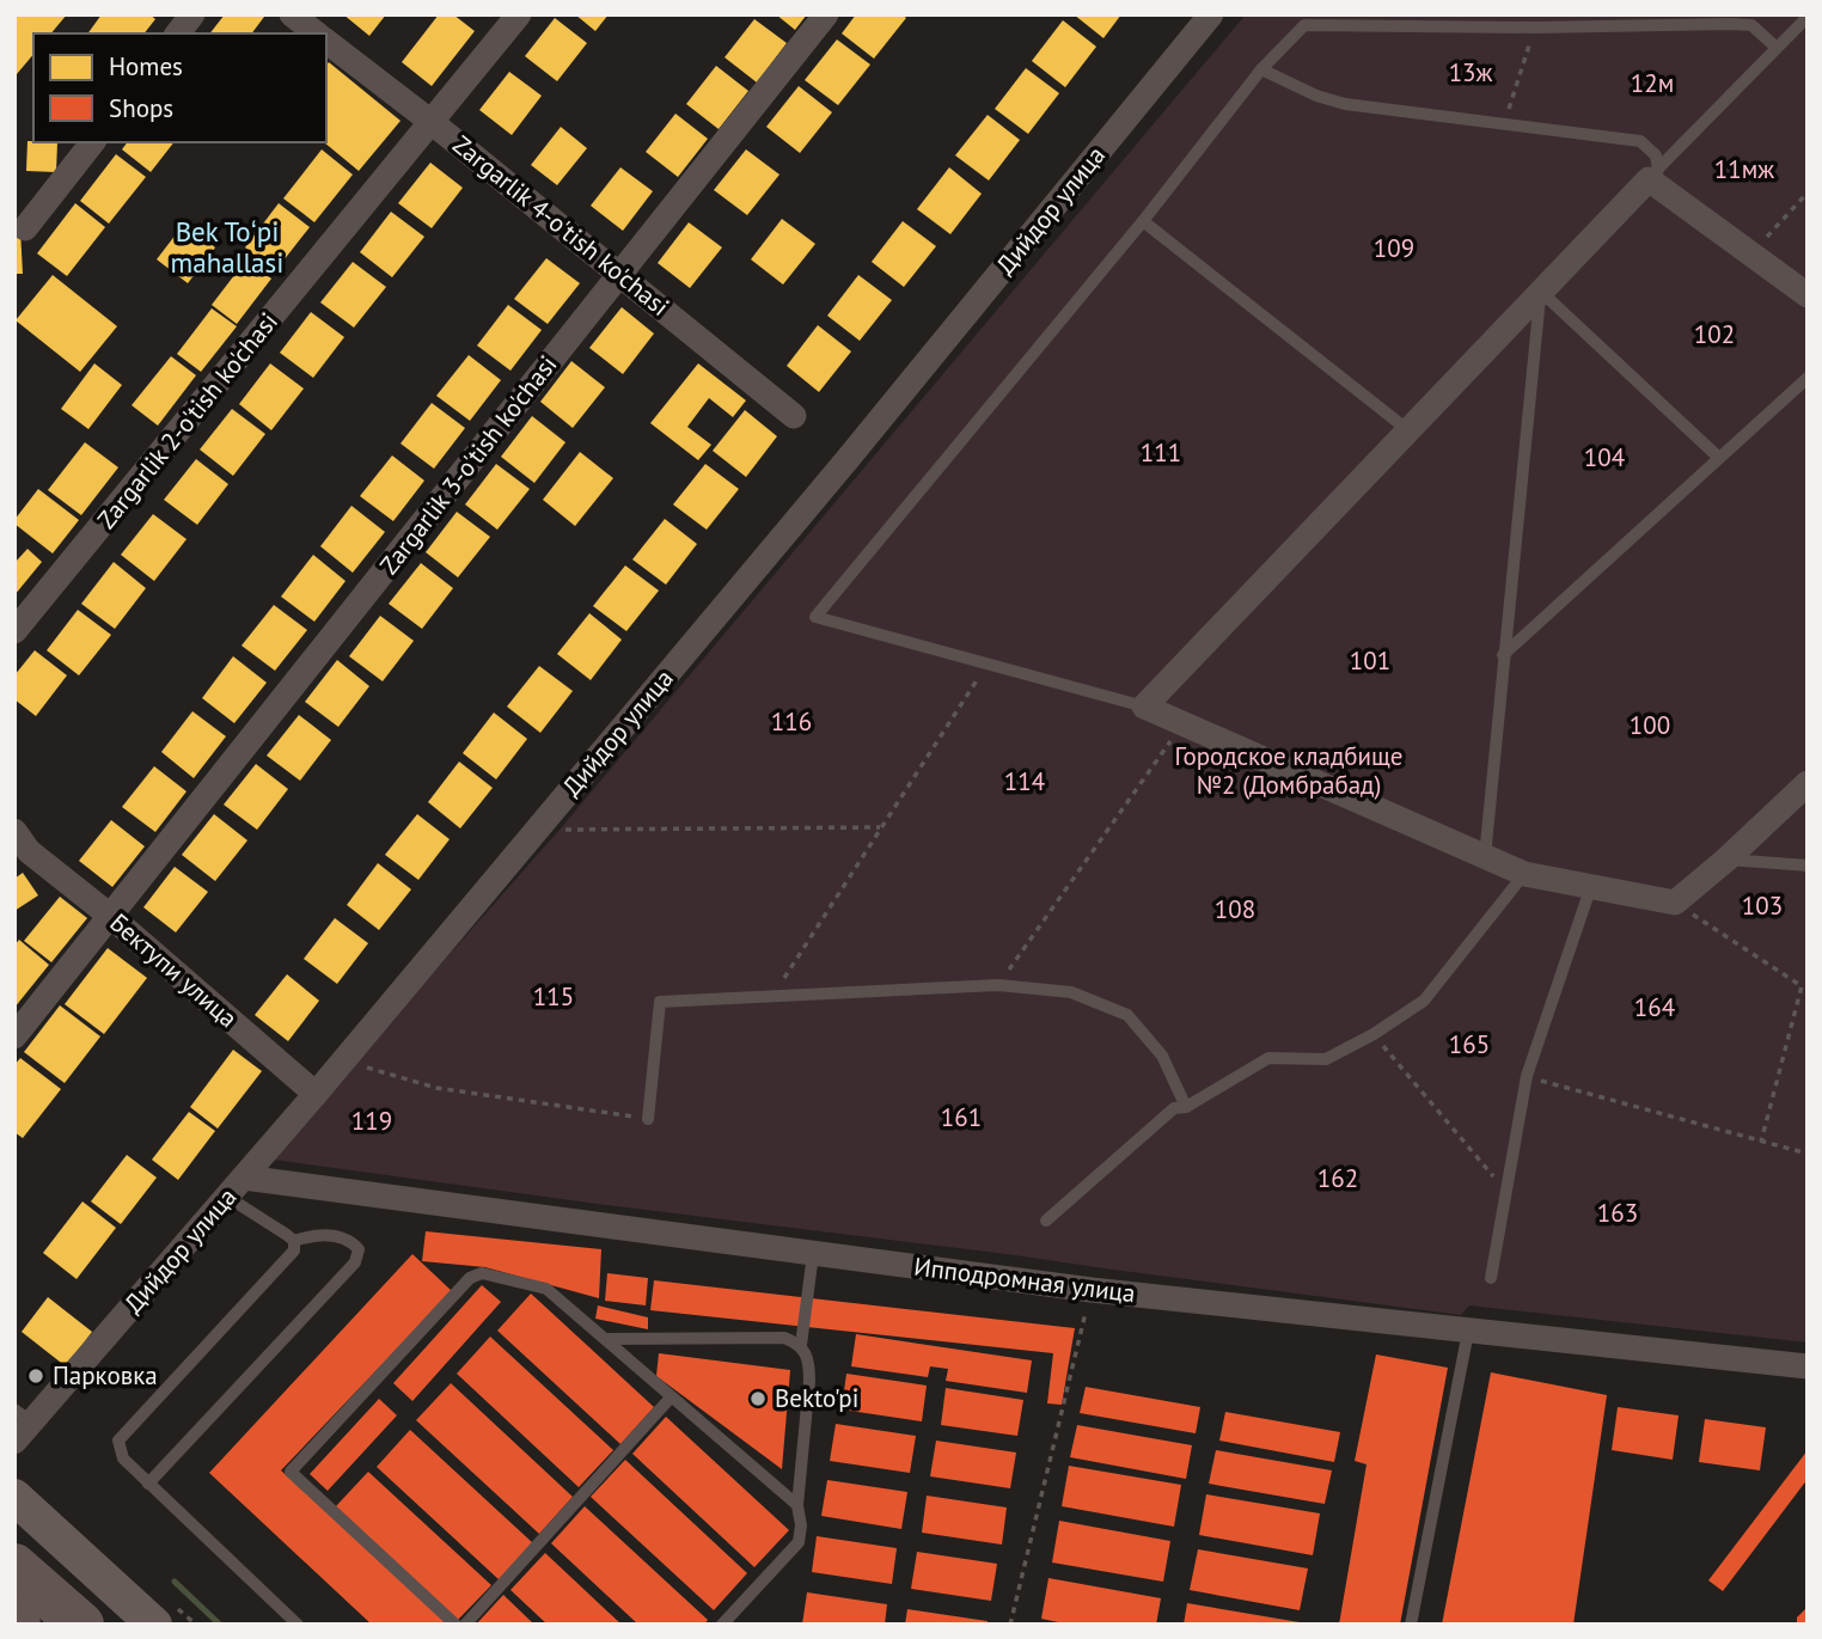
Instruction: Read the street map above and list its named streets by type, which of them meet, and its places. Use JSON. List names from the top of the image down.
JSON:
{
  "streets": {
    "street": [
      "Дийдор улица",
      "Zargarlik 4-o'tish ko'chasi",
      "Zargarlik 2-o'tish ko'chasi",
      "Zargarlik 3-o'tish ko'chasi",
      "Бектупи улица",
      "Ипподромная улица"
    ]
  },
  "crossings": [
    ["Дийдор улица", "Бектупи улица"],
    ["Дийдор улица", "Ипподромная улица"],
    ["Zargarlik 4-o'tish ko'chasi", "Zargarlik 2-o'tish ko'chasi"],
    ["Zargarlik 4-o'tish ko'chasi", "Zargarlik 3-o'tish ko'chasi"],
    ["Zargarlik 3-o'tish ko'chasi", "Бектупи улица"]
  ],
  "districts": ["Bek Toʻpi mahallasi"],
  "parks": [
    "13ж",
    "12м",
    "11мж",
    "109",
    "102",
    "111",
    "104",
    "101",
    "116",
    "100",
    "Городское кладбище №2 (Домбрабад)",
    "114",
    "103",
    "108",
    "115",
    "164",
    "165",
    "161",
    "119",
    "162",
    "163"
  ],
  "places": ["Парковка", "Bekto'pi"],
  "legend": ["Homes", "Shops"]
}
